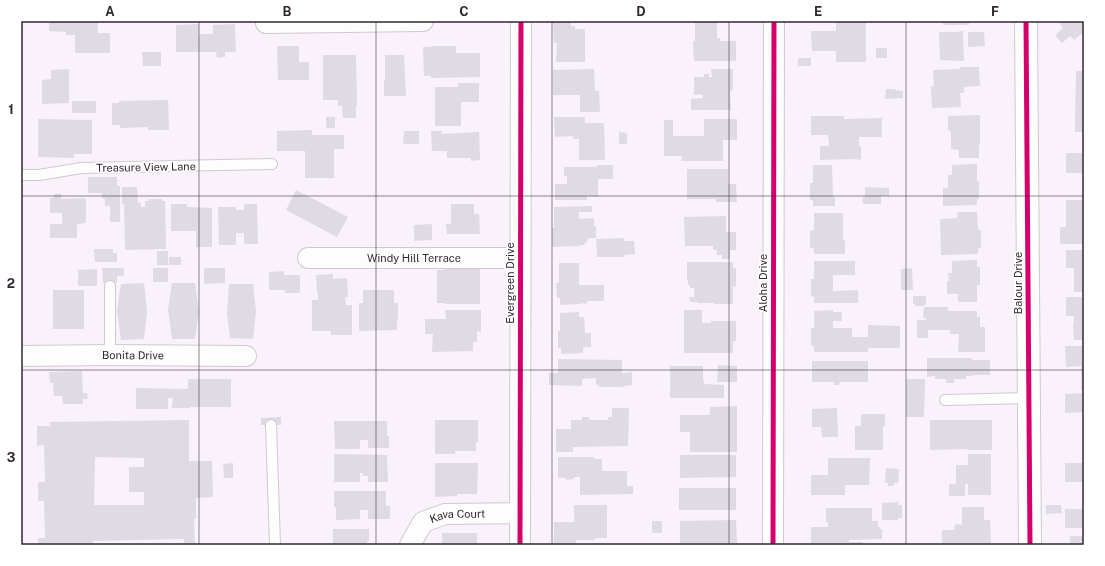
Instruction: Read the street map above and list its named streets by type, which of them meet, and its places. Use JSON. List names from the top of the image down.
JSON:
{
  "streets": {
    "street": [
      "Windy Hill Terrace",
      "Evergreen Drive",
      "Aloha Drive",
      "Balour Drive",
      "Bonita Drive",
      "Kava Court"
    ],
    "lane": ["Treasure View Lane"]
  },
  "crossings": [
    ["Windy Hill Terrace", "Evergreen Drive"],
    ["Evergreen Drive", "Kava Court"]
  ],
  "grid": {
    "columns": [
      "A",
      "B",
      "C",
      "D",
      "E",
      "F"
    ],
    "rows": ["1", "2", "3"]
  }
}
